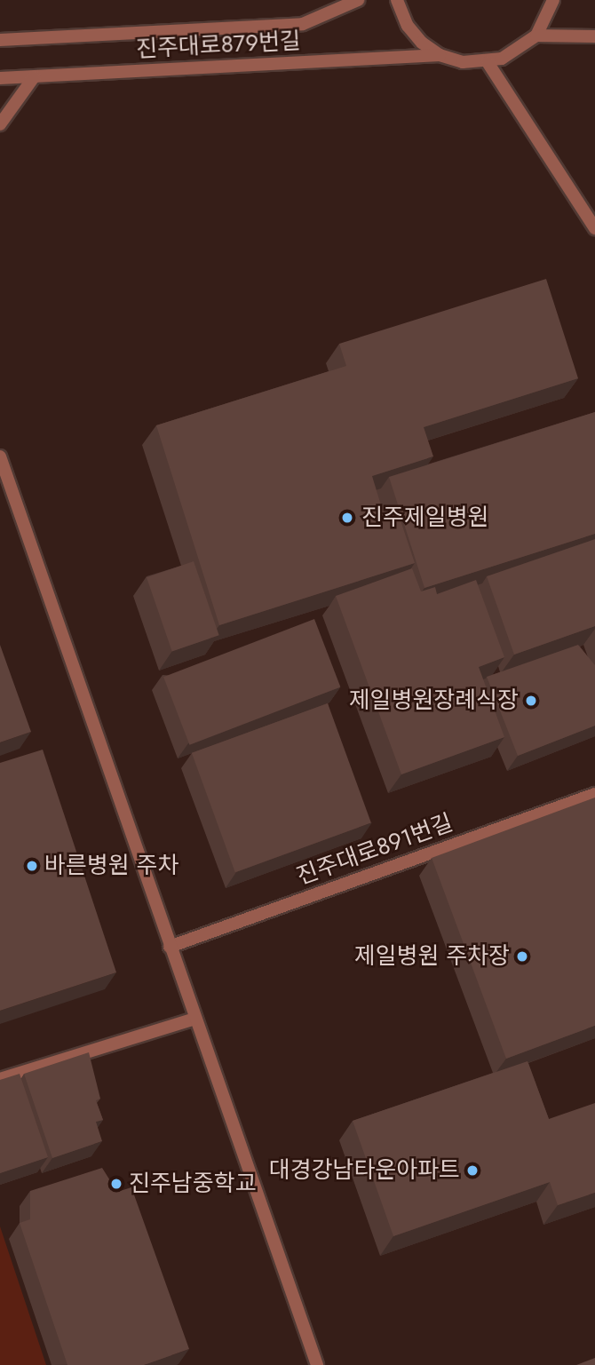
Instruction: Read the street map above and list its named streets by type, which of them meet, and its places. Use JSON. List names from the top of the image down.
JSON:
{
  "streets": {
    "street": ["진주대로879번길", "진주대로891번길"]
  },
  "places": [
    "진주제일병원",
    "제일병원장례식장",
    "바른병원 주차",
    "제일병원 주차장",
    "대경강남타운아파트",
    "진주남중학교"
  ]
}
